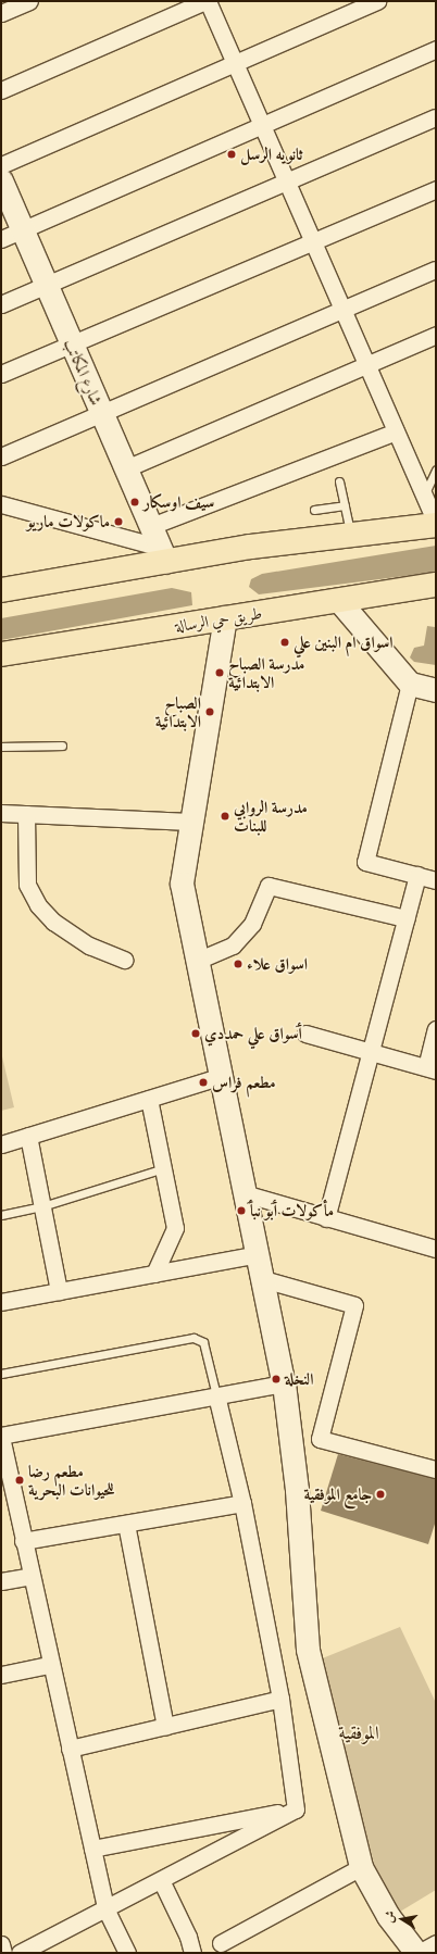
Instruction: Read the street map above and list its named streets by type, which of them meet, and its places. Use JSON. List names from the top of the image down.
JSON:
{
  "streets": {
    "main road": ["طريق حي الرسالة"],
    "street": ["شارع المكاتب"]
  },
  "districts": ["الموفقية"],
  "places": [
    "ثانويه الرسل",
    "سيف اوسكار",
    "ماكولات ماريو",
    "اسواق ام البنين علي",
    "مدرسة الصباح الابتدائية",
    "الصباح الابتدائية",
    "مدرسة الروابي للبنات",
    "اسواق علاء",
    "ٲسواق علي حمددي",
    "مطعم فراس",
    "مأكولات ٲبو نبٲ",
    "النخلة",
    "مطعم رضا للحيوانات البحرية",
    "جامع الموفقية"
  ],
  "north": "left"
}
